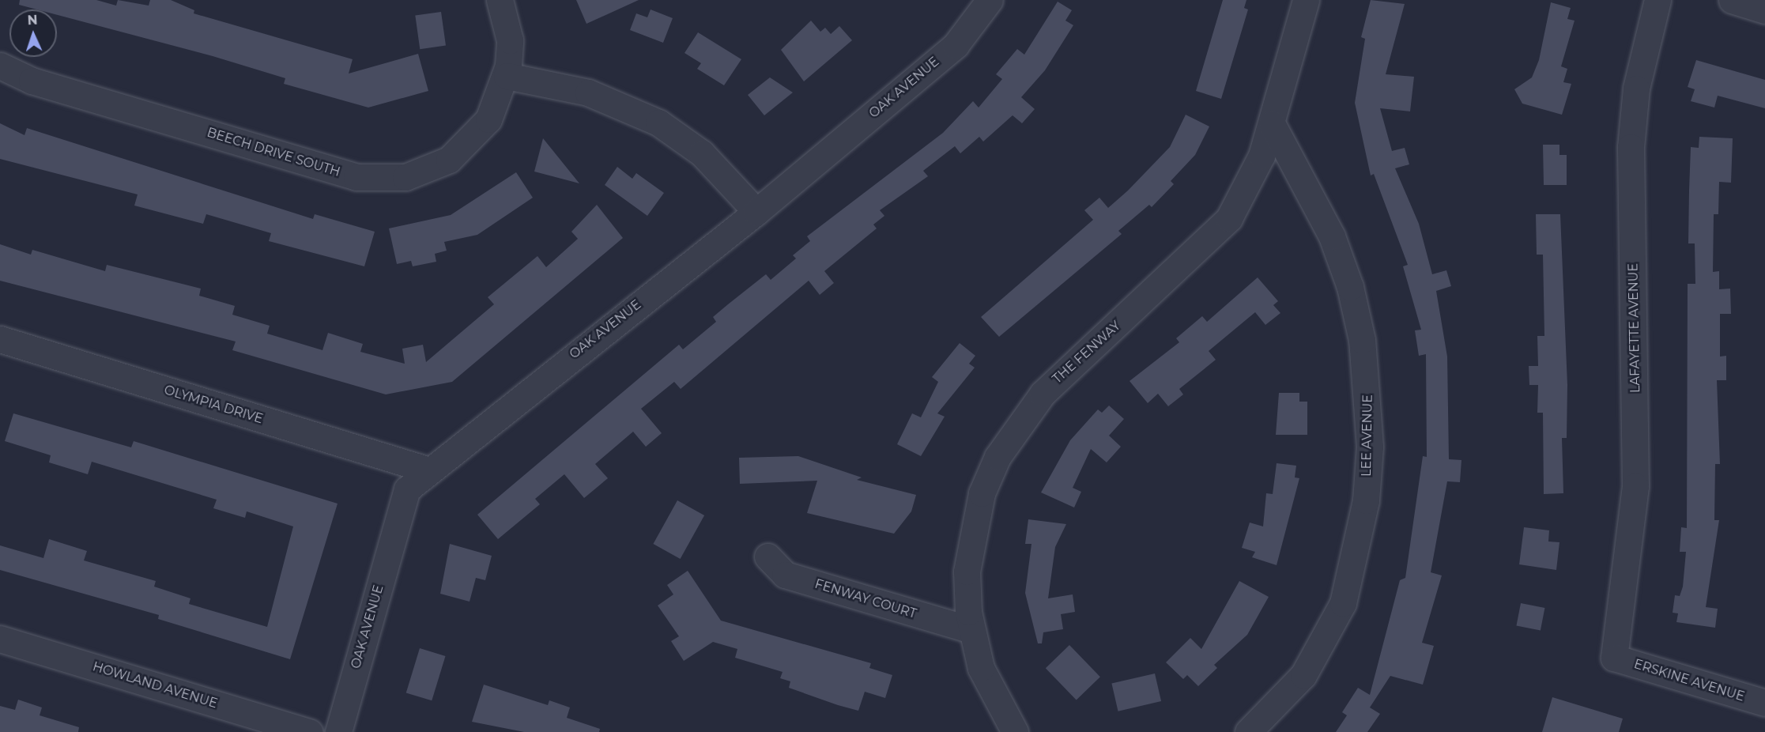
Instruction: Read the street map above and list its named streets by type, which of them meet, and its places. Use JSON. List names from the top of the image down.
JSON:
{
  "streets": {
    "street": [
      "OAK AVENUE",
      "BEECH DRIVE SOUTH",
      "LAFAYETTE AVENUE",
      "THE FENWAY",
      "OLYMPIA DRIVE",
      "LEE AVENUE",
      "FENWAY COURT",
      "ERSKINE AVENUE",
      "HOWLAND AVENUE"
    ]
  },
  "crossings": [
    ["OAK AVENUE", "OLYMPIA DRIVE"],
    ["LAFAYETTE AVENUE", "ERSKINE AVENUE"],
    ["THE FENWAY", "LEE AVENUE"],
    ["THE FENWAY", "FENWAY COURT"]
  ],
  "north": "top"
}
